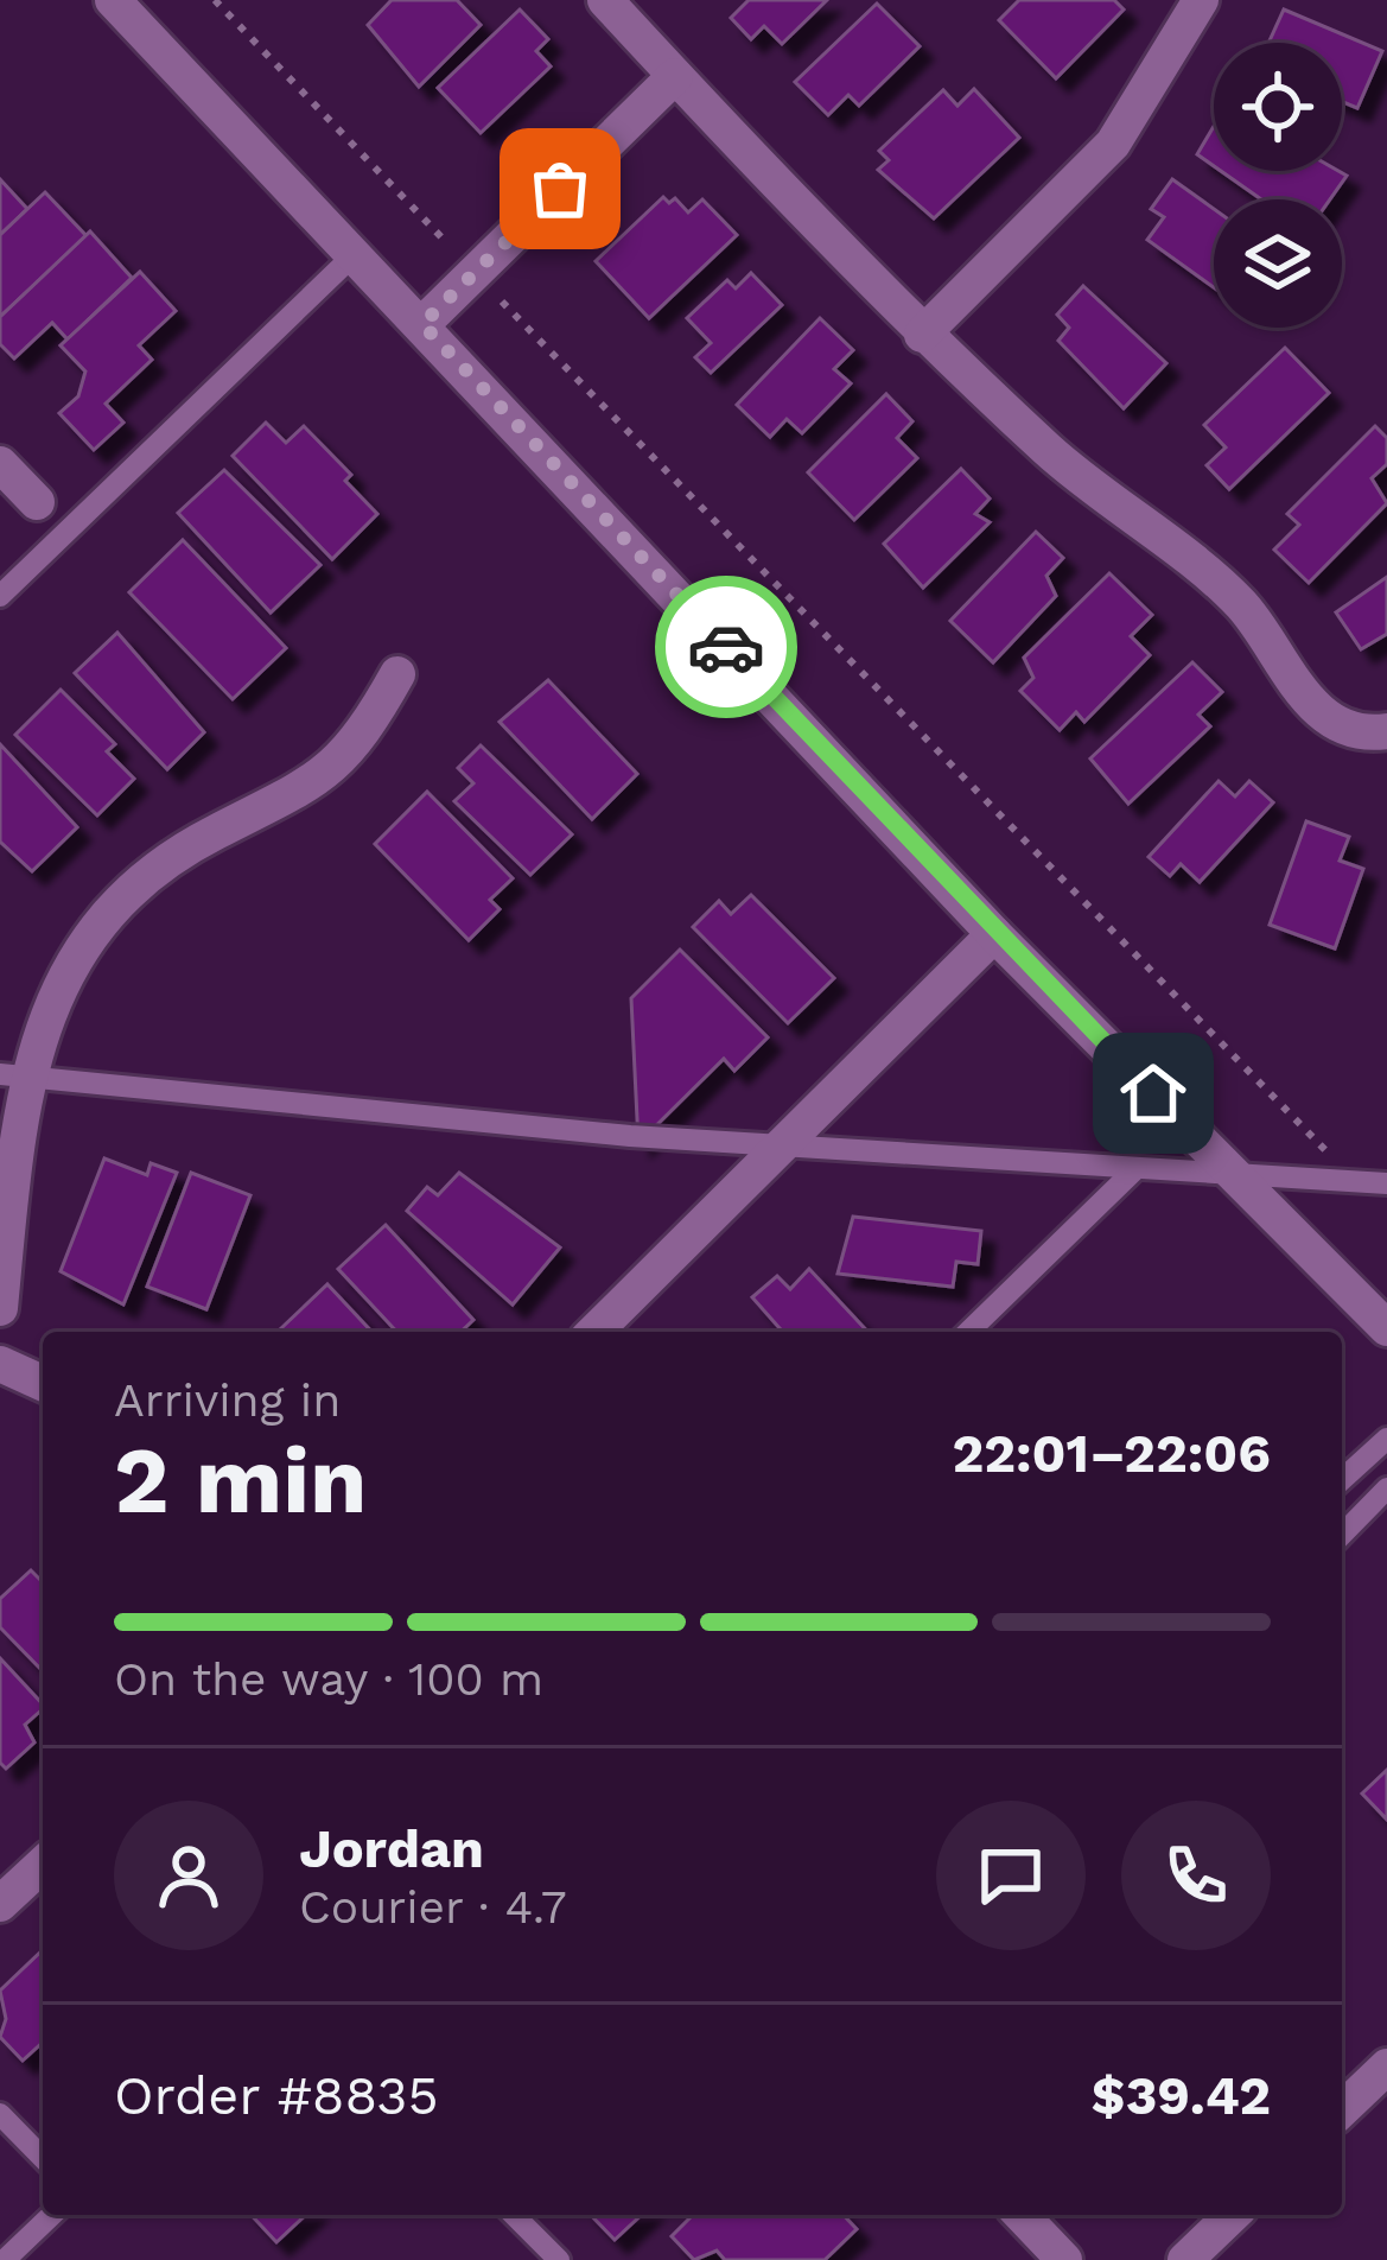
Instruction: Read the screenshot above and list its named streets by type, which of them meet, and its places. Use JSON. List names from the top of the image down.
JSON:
{
  "page": {
    "heading": ["2 min", "Arriving in", "22:01–22:06"],
    "panel": [
      "Jordan",
      "Courier · 4.7",
      "Order #8835",
      "$39.42"
    ],
    "bar": "On the way · 100 m"
  }
}
